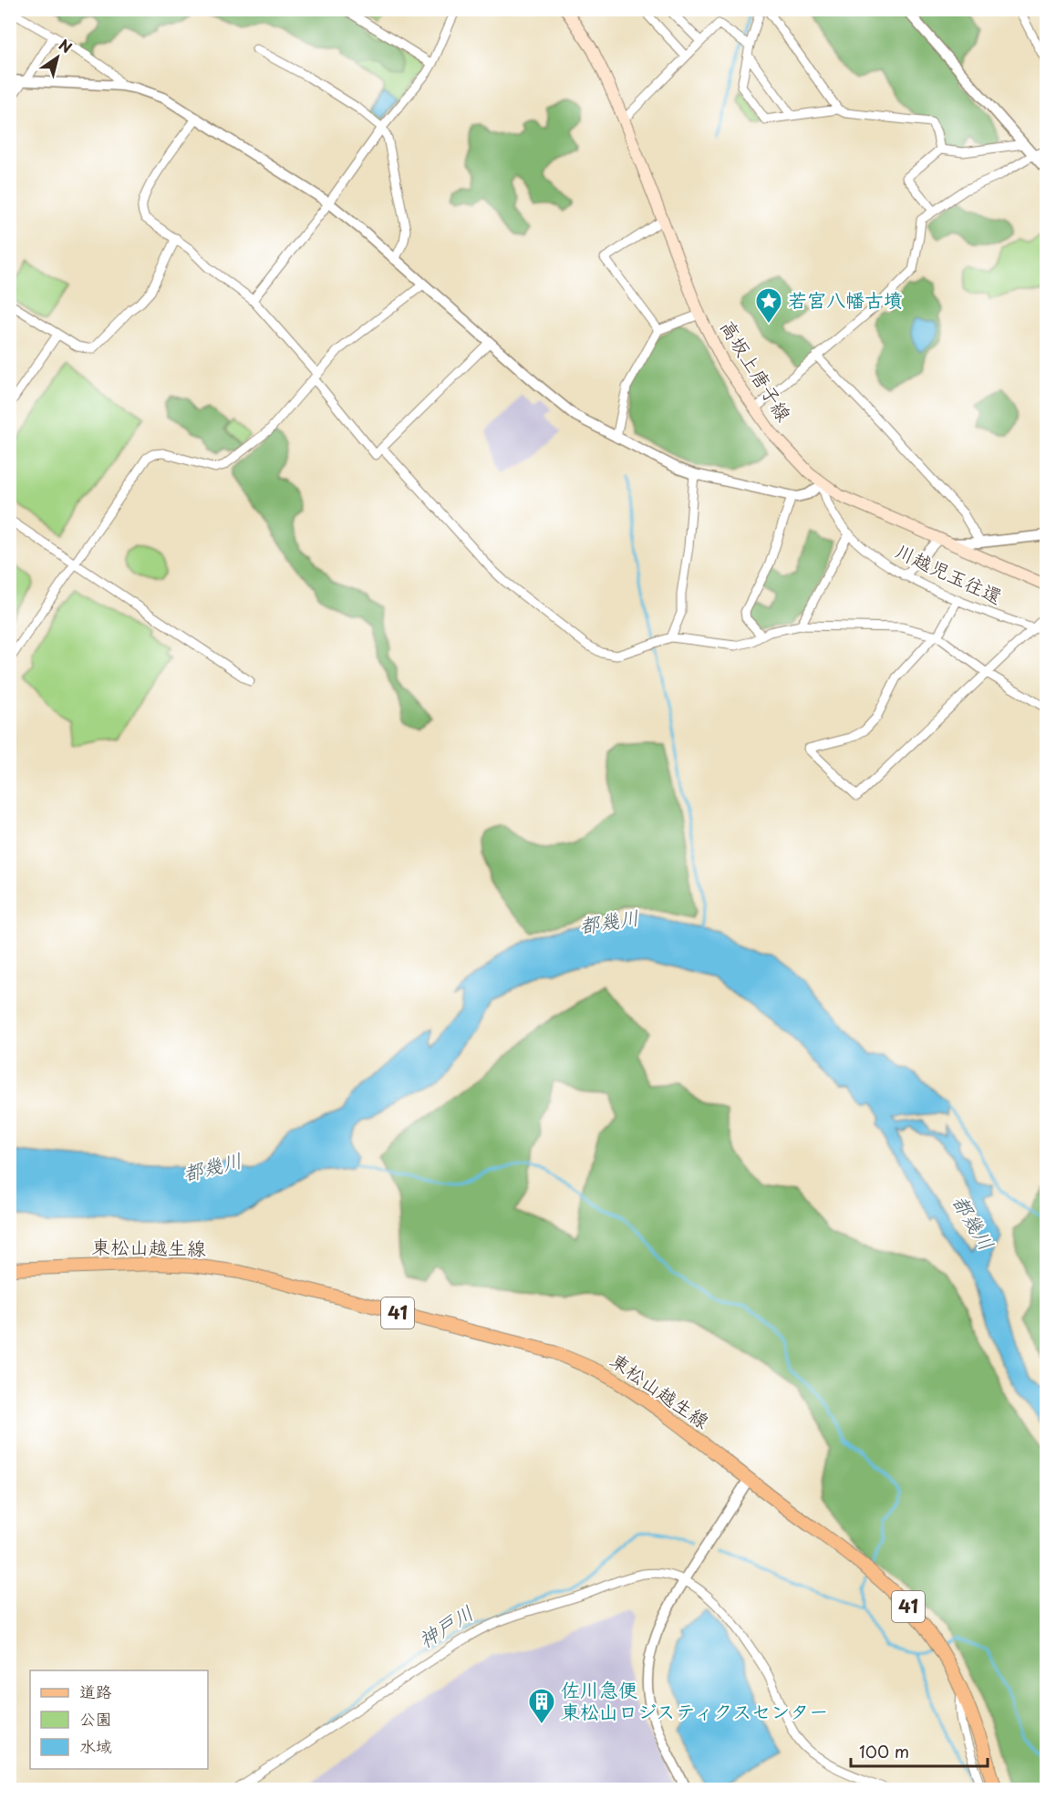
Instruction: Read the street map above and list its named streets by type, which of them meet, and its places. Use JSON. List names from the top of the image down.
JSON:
{
  "streets": {
    "main road": ["高坂上唐子線", "東松山越生線", "41"],
    "street": ["川越児玉往還"]
  },
  "crossings": [
    ["高坂上唐子線", "川越児玉往還"]
  ],
  "water": ["都幾川", "神戸川"],
  "places": {
    "place": ["若宮八幡古墳"],
    "building": ["佐川急便 東松山ロジスティクスセンター"]
  },
  "legend": ["道路", "公園", "水域"],
  "scale_bar": "100 m",
  "north": "top right"
}
